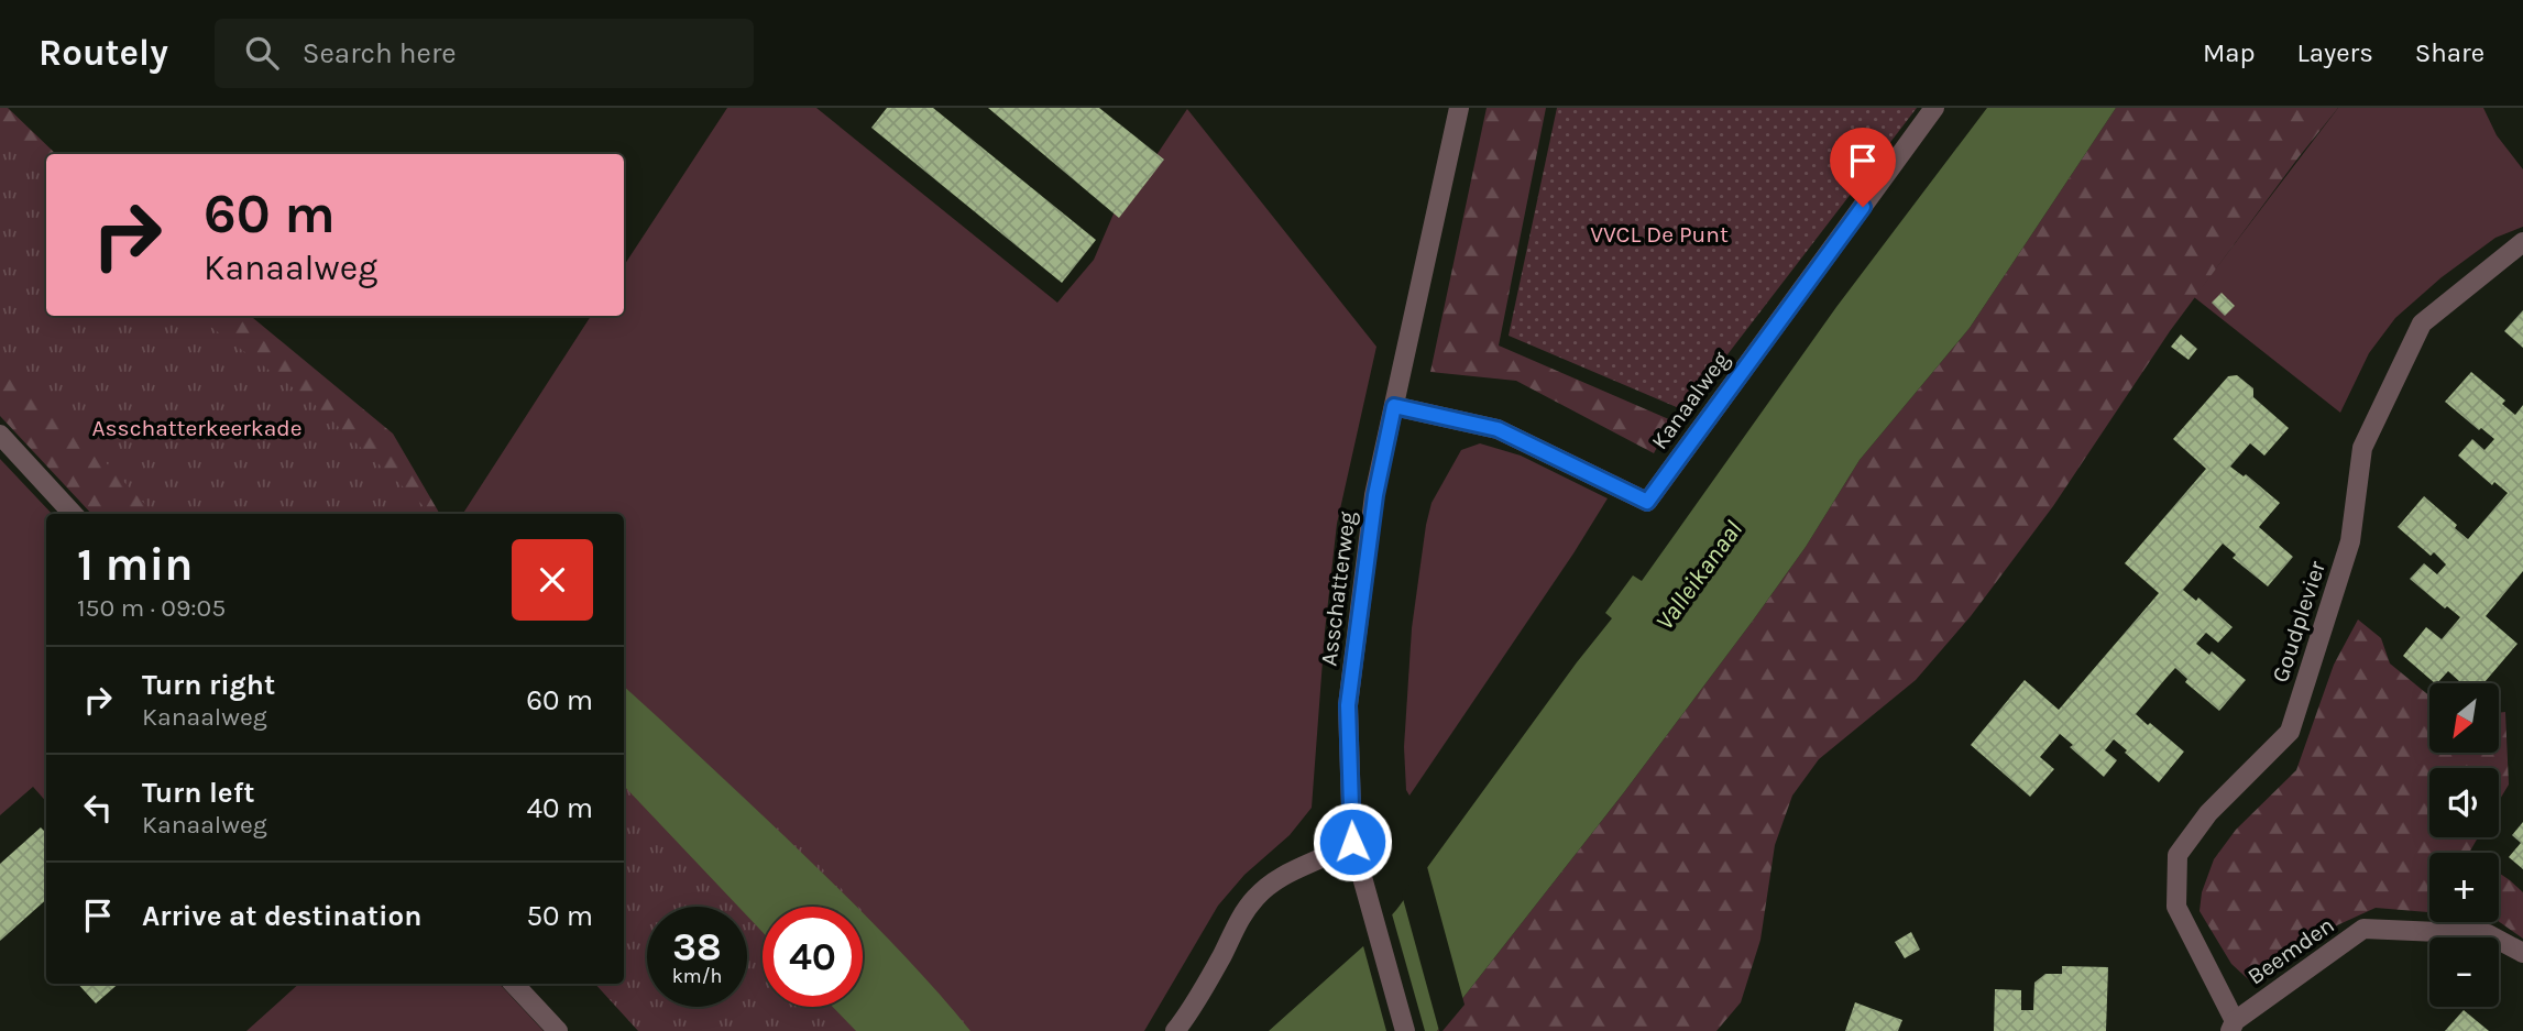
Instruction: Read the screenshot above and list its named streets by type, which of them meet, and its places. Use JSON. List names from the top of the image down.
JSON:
{
  "streets": {
    "street": [
      "Kanaalweg",
      "Asschatterweg",
      "Goudplevier",
      "Beemden"
    ]
  },
  "crossings": [
    ["Kanaalweg", "Asschatterweg"],
    ["Goudplevier", "Beemden"]
  ],
  "water": ["Valleikanaal"],
  "parks": ["VVCL De Punt", "Asschatterkeerkade"],
  "north": "bottom left",
  "page": {
    "header": "Routely",
    "search": "Search here",
    "nav": ["Map", "Layers", "Share"],
    "turn": ["60 m", "Kanaalweg"],
    "heading": ["1 min", "150 m · 09:05"],
    "list": [
      {
        "name": "Turn right",
        "note": "Kanaalweg",
        "value": "60 m"
      },
      {
        "name": "Turn left",
        "note": "Kanaalweg",
        "value": "40 m"
      },
      {
        "name": "Arrive at destination",
        "value": "50 m"
      }
    ],
    "map_buttons": ["+", "−"],
    "speed": "38 km/h",
    "limit": "40"
  }
}
